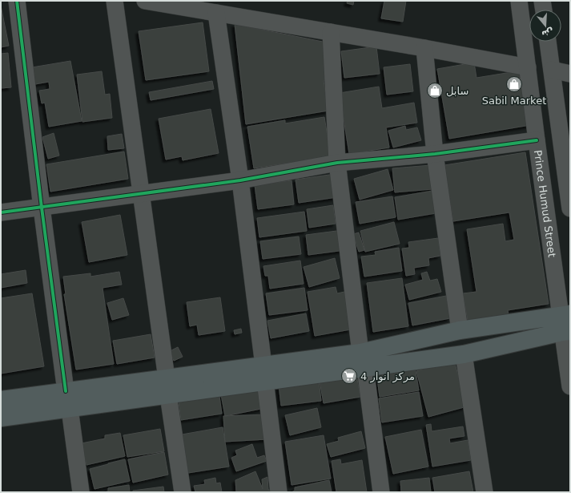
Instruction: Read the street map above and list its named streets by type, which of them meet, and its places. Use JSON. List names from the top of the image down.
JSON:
{
  "streets": {
    "street": ["Prince Humud Street"]
  },
  "places": {
    "shop": ["Sabil Market", "سابل"],
    "supermarket": ["مركز انوار 4"]
  },
  "north": "bottom"
}
